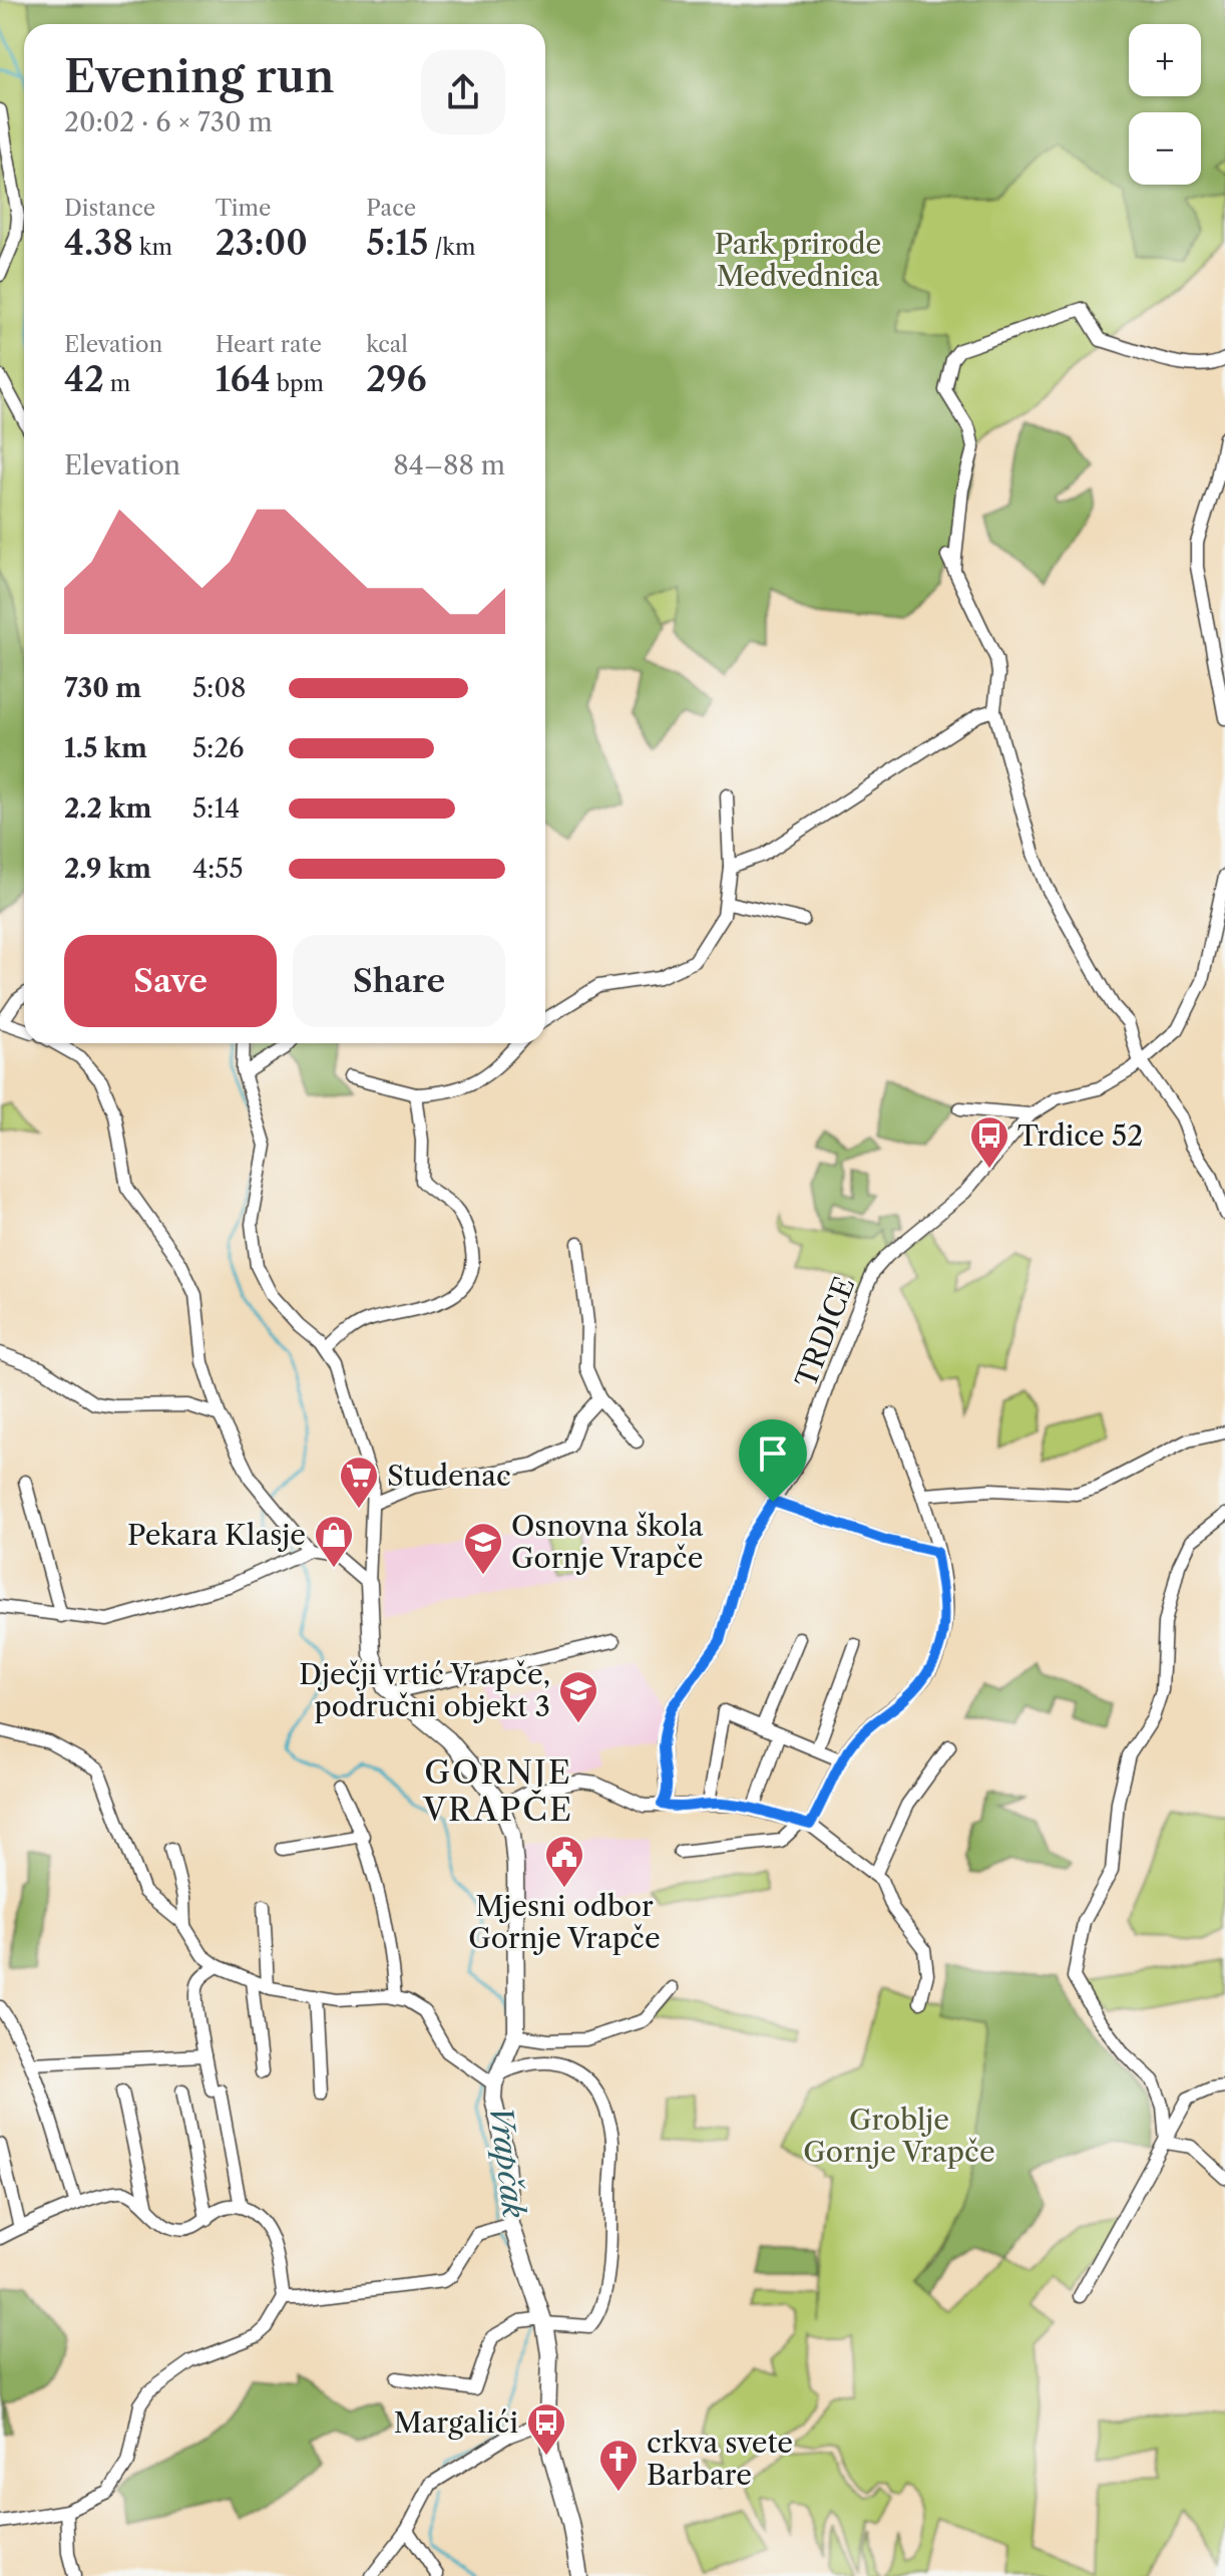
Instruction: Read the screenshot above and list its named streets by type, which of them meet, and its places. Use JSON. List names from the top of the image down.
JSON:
{
  "streets": {
    "street": ["TRDICE"]
  },
  "districts": ["GORNJE VRAPČE"],
  "water": ["Vrapčak"],
  "parks": ["Park prirode Medvednica", "Groblje Gornje Vrapče"],
  "places": {
    "bus stop": ["Trdice 52", "Margalići"],
    "supermarket": ["Studenac"],
    "shop": ["Pekara Klasje"],
    "school or university": ["Osnovna škola Gornje Vrapče", "Dječji vrtić Vrapče, područni objekt 3"],
    "public building": ["Mjesni odbor Gornje Vrapče"],
    "church": ["crkva svete Barbare"]
  },
  "page": {
    "map_buttons": ["+", "−"],
    "heading": ["Evening run", "20:02 · 6 × 730 m"],
    "stats": [
      ["Distance", "4.38 km"],
      ["Time", "23:00"],
      ["Pace", "5:15 /km"],
      ["Elevation", "42 m"],
      ["Heart rate", "164 bpm"],
      ["kcal", "296"]
    ],
    "chart": ["Elevation", "84–88 m"],
    "list": [
      {
        "name": "730 m",
        "note": "5:08"
      },
      {
        "name": "1.5 km",
        "note": "5:26"
      },
      {
        "name": "2.2 km",
        "note": "5:14"
      },
      {
        "name": "2.9 km",
        "note": "4:55"
      }
    ],
    "buttons": ["Save", "Share"]
  }
}
